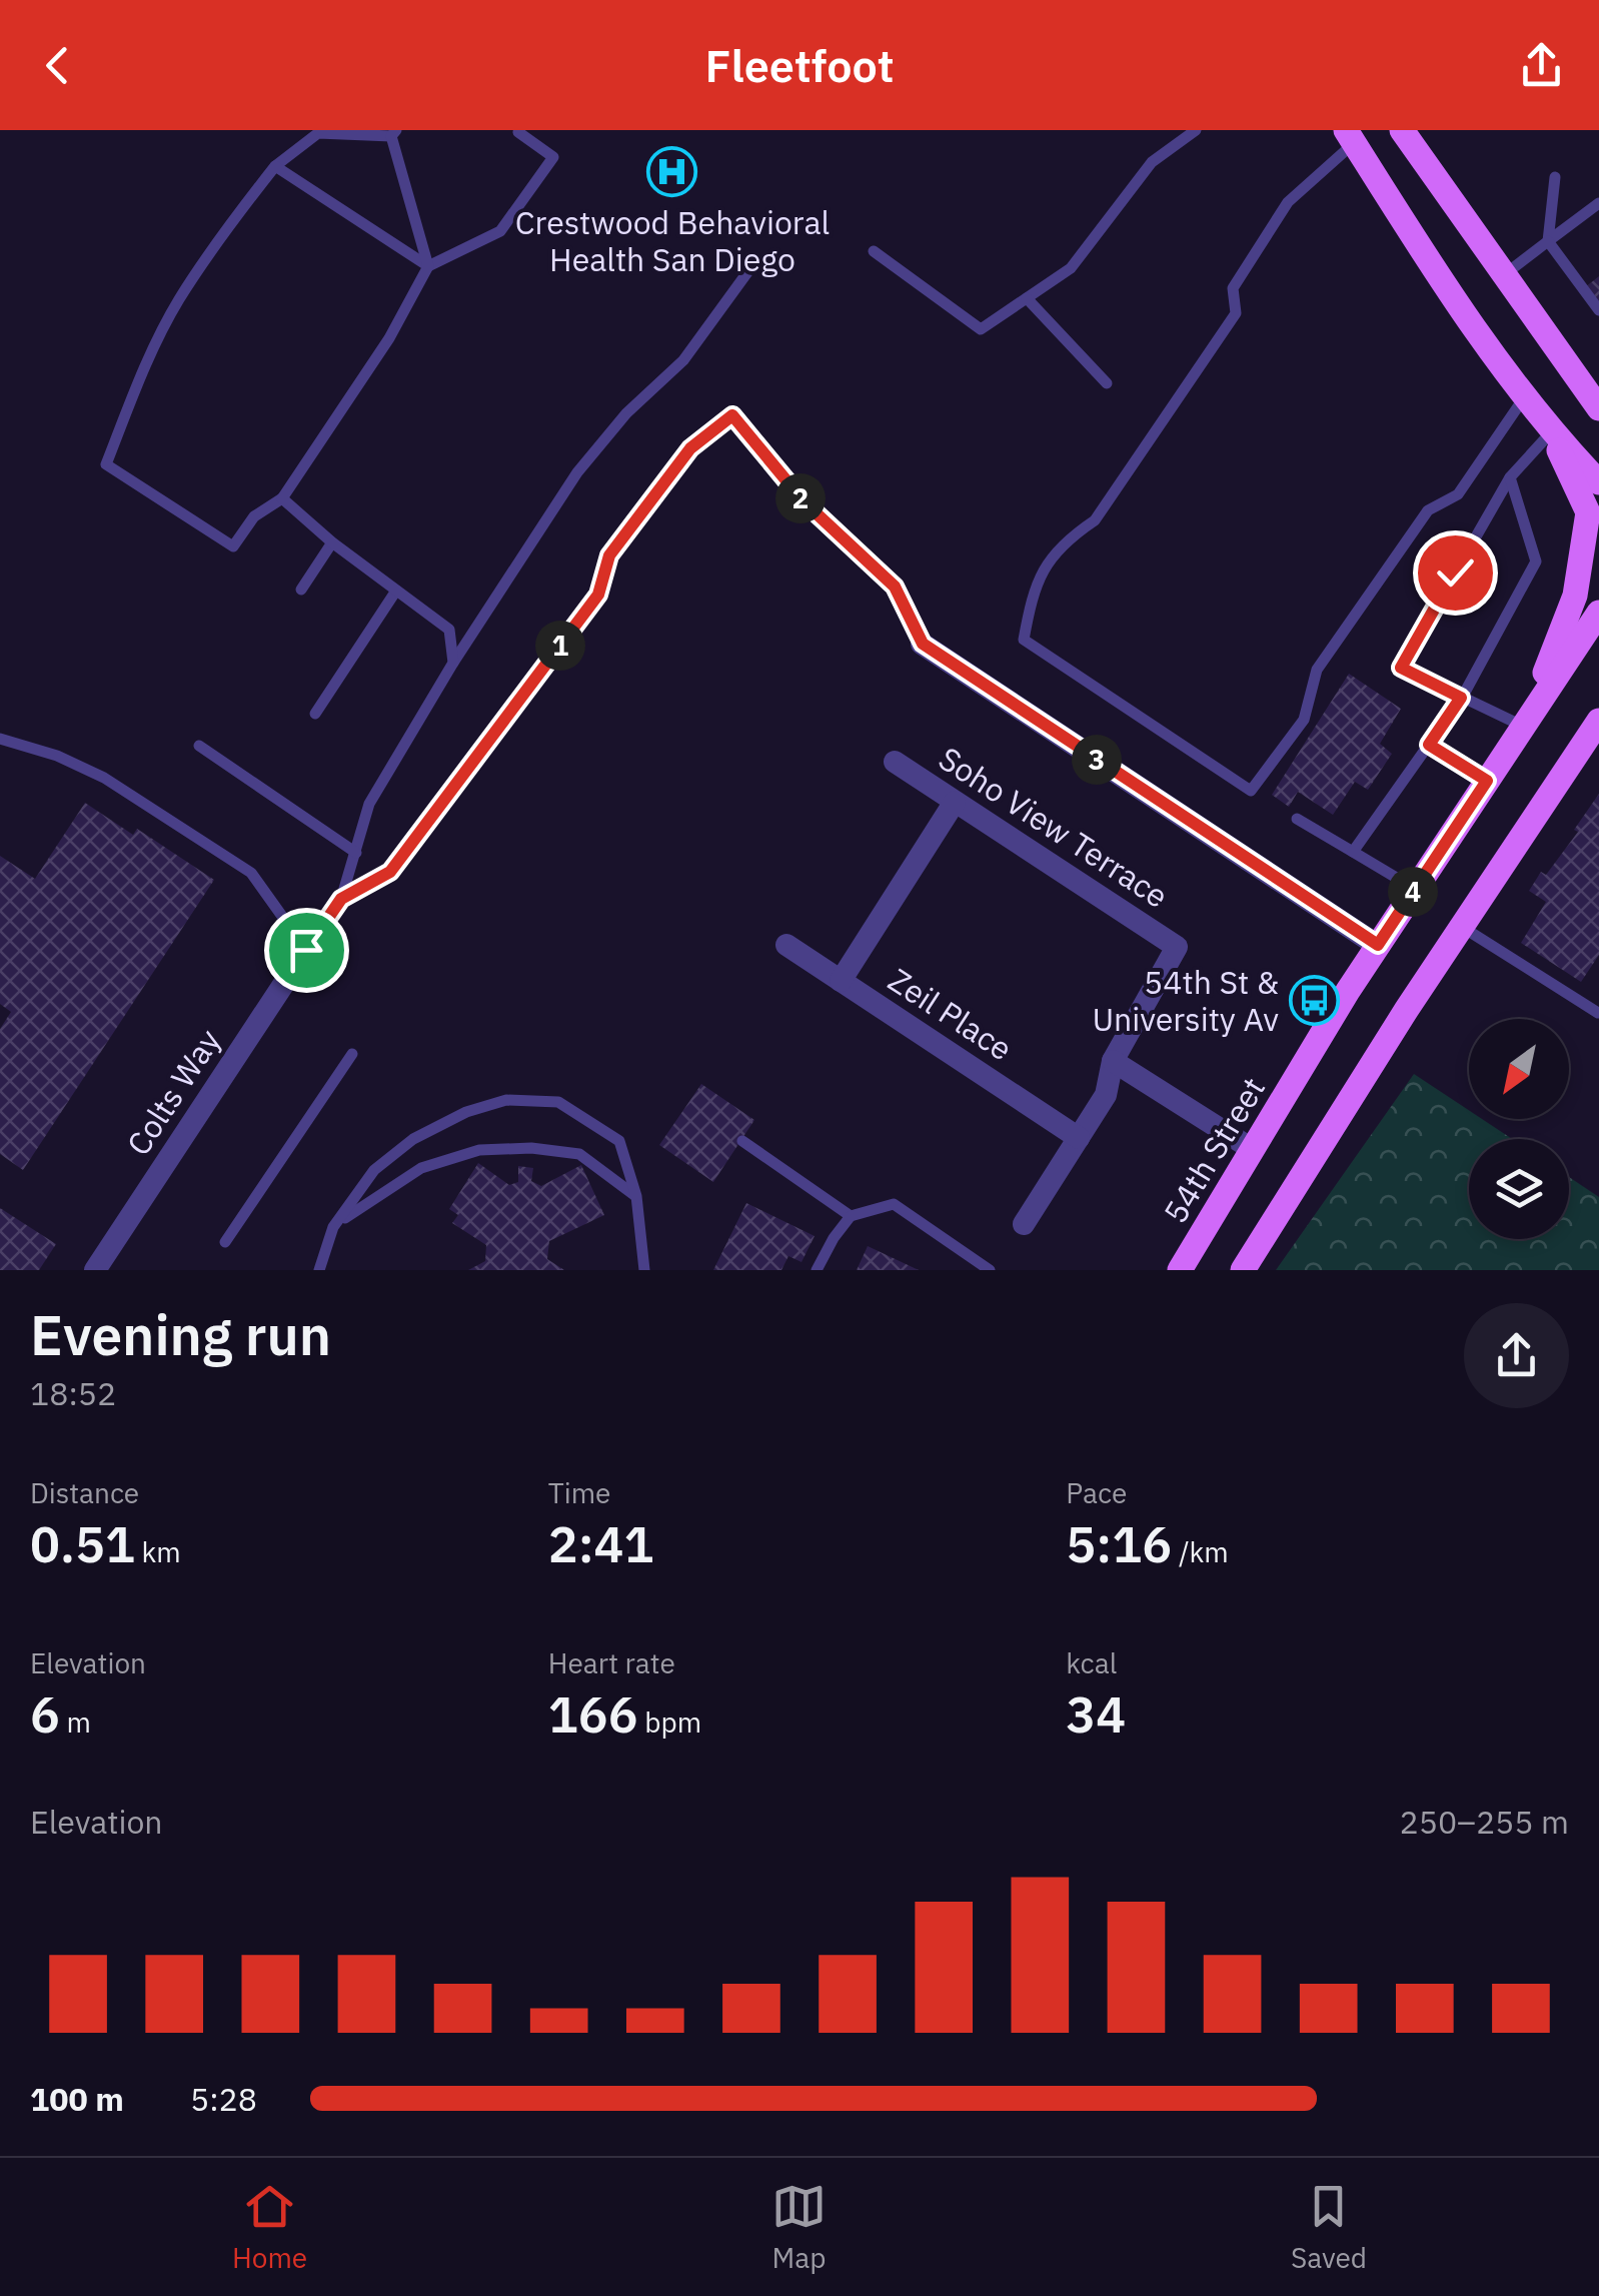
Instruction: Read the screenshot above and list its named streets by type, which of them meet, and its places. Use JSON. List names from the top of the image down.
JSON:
{
  "streets": {
    "main road": ["54th Street"],
    "street": ["Soho View Terrace", "Zeil Place", "Colts Way"]
  },
  "places": {
    "hospital": ["Crestwood Behavioral Health San Diego"],
    "bus stop": ["54th St & University Av"]
  },
  "north": "bottom left",
  "page": {
    "header": "Fleetfoot",
    "pins": [
      "2",
      "1",
      "3",
      "4"
    ],
    "heading": ["Evening run", "18:52"],
    "stats": [
      ["Distance", "0.51 km"],
      ["Time", "2:41"],
      ["Pace", "5:16 /km"],
      ["Elevation", "6 m"],
      ["Heart rate", "166 bpm"],
      ["kcal", "34"]
    ],
    "chart": ["Elevation", "250–255 m"],
    "list": [
      {
        "name": "100 m",
        "note": "5:28"
      }
    ],
    "tabs": ["Home", "Map", "Saved"]
  }
}
